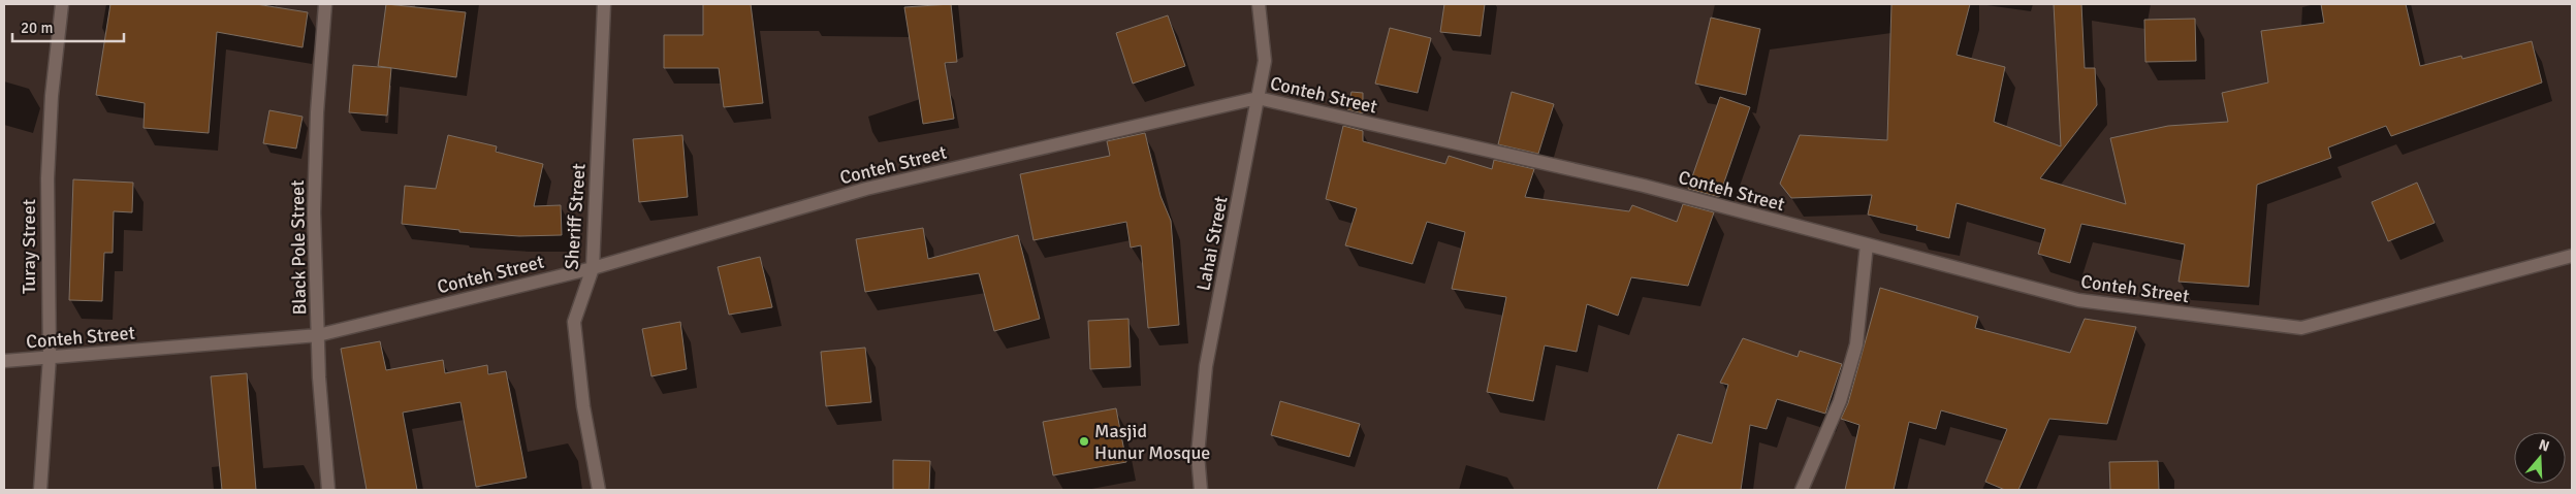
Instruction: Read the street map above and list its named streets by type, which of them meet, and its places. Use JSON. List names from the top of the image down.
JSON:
{
  "streets": {
    "street": [
      "Conteh Street",
      "Sheriff Street",
      "Lahai Street",
      "Turay Street",
      "Black Pole Street"
    ]
  },
  "crossings": [
    ["Conteh Street", "Sheriff Street"],
    ["Conteh Street", "Lahai Street"],
    ["Conteh Street", "Turay Street"],
    ["Conteh Street", "Black Pole Street"]
  ],
  "places": ["Masjid Hunur Mosque"],
  "scale_bar": "20 m",
  "north": "top"
}
